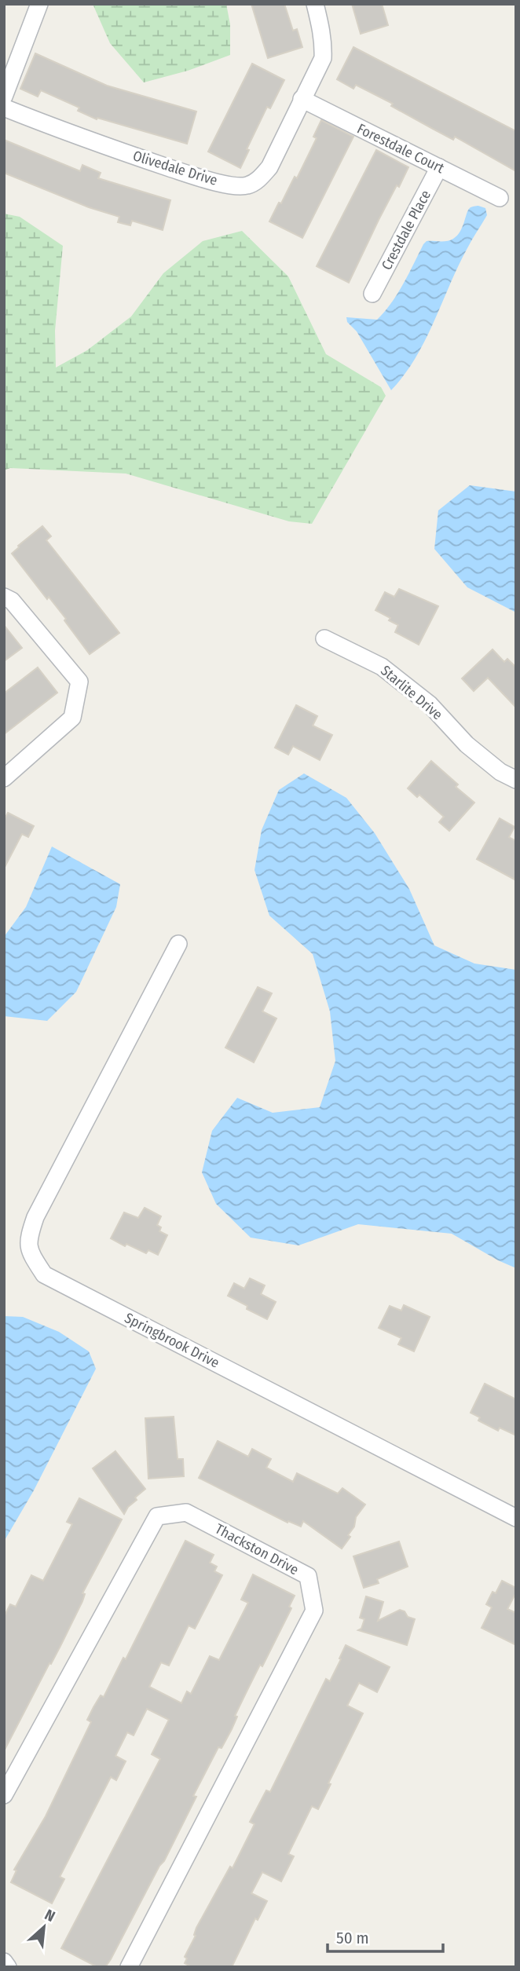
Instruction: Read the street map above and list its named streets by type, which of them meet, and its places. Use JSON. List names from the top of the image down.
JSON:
{
  "streets": {
    "street": [
      "Forestdale Court",
      "Olivedale Drive",
      "Crestdale Place",
      "Starlite Drive",
      "Springbrook Drive",
      "Thackston Drive"
    ]
  },
  "crossings": [
    ["Forestdale Court", "Olivedale Drive"],
    ["Forestdale Court", "Crestdale Place"]
  ],
  "scale_bar": "50 m",
  "north": "top right"
}
